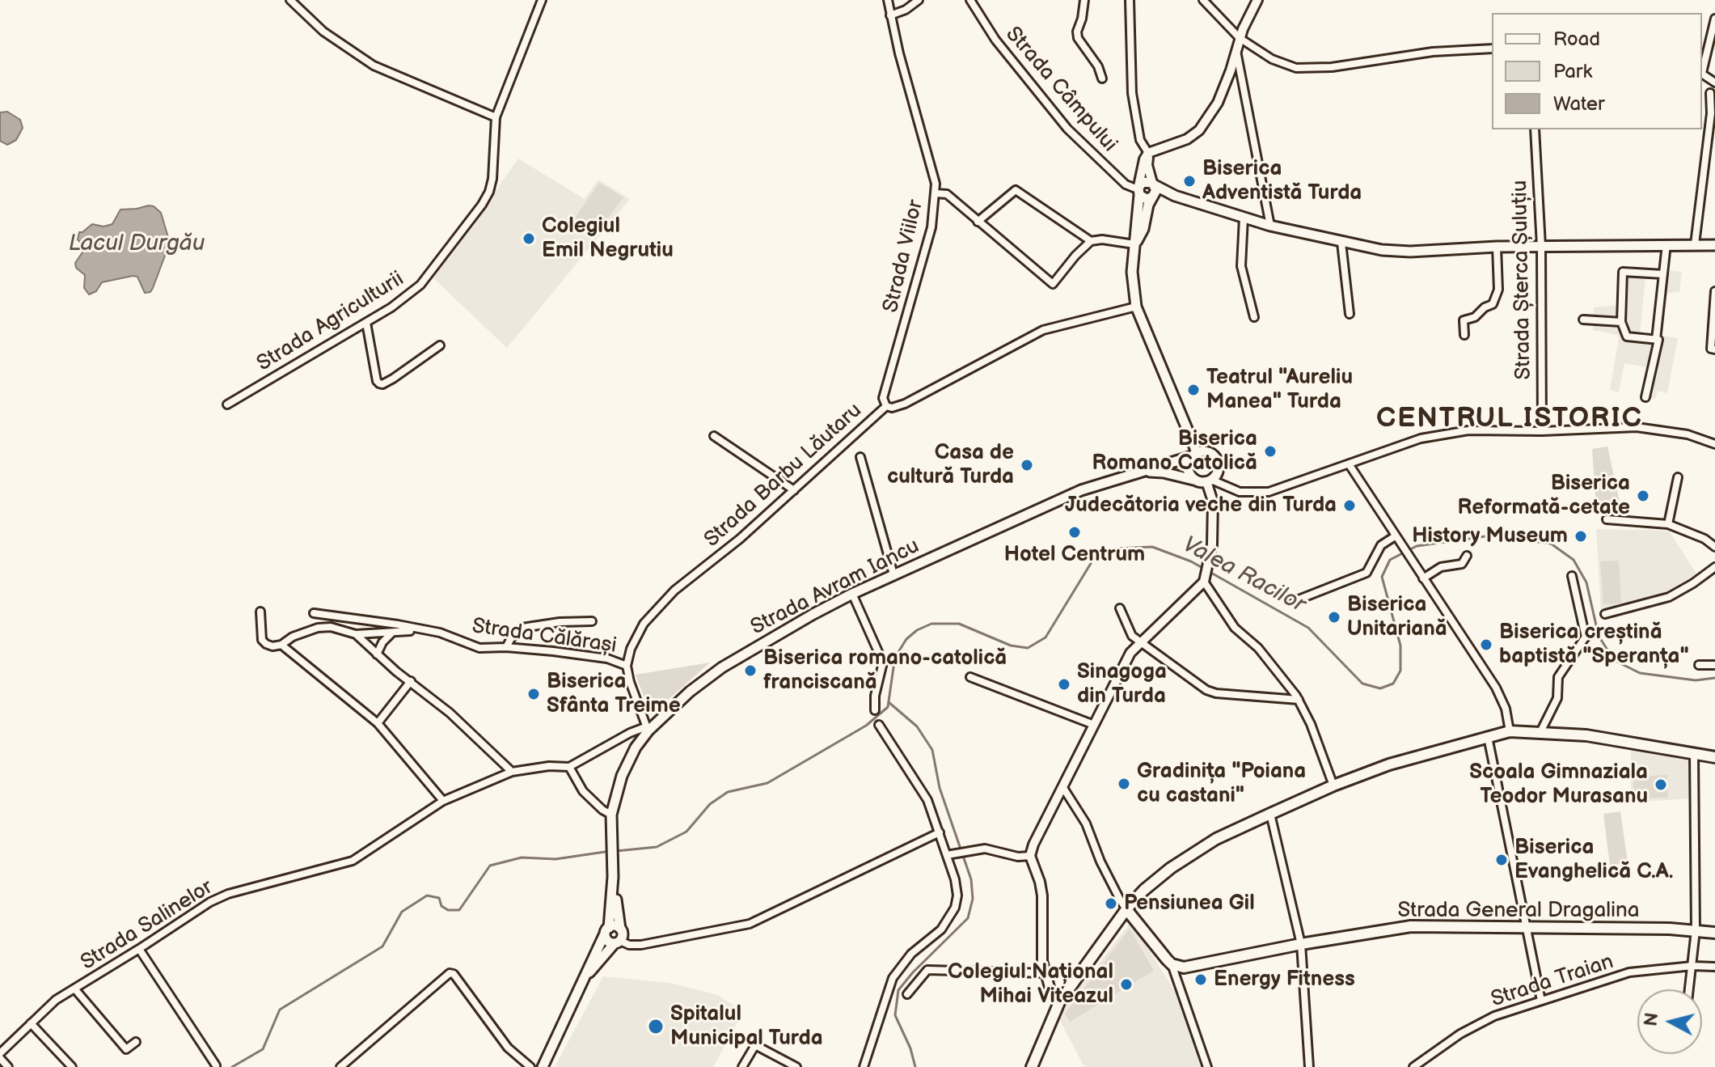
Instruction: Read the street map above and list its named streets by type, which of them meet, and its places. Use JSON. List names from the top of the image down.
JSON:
{
  "streets": {
    "main road": ["Strada Avram Iancu", "Strada General Dragalina"],
    "street": [
      "Strada Câmpului",
      "Strada Viilor",
      "Strada Șterca Șuluțiu",
      "Strada Agriculturii",
      "Strada Barbu Lăutaru",
      "Strada Călărași",
      "Strada Salinelor",
      "Strada Traian"
    ]
  },
  "crossings": [
    ["Strada Viilor", "Strada Barbu Lăutaru"],
    ["Strada Barbu Lăutaru", "Strada Călărași"],
    ["Strada Avram Iancu", "Strada Salinelor"]
  ],
  "districts": ["CENTRUL ISTORIC"],
  "water": ["Lacul Durgău", "Valea Racilor"],
  "places": [
    "Biserica Adventistă Turda",
    "Colegiul Emil Negrutiu",
    "Teatrul \"Aureliu Manea\" Turda",
    "Biserica Romano Catolică",
    "Casa de cultură Turda",
    "Biserica Reformată-cetate",
    "Judecătoria veche din Turda",
    "Hotel Centrum",
    "History Museum",
    "Biserica Unitariană",
    "Biserica creștină baptistă \"Speranța\"",
    "Biserica romano-catolică franciscană",
    "Sinagoga din Turda",
    "Biserica Sfânta Treime",
    "Gradinița \"Poiana cu castani\"",
    "Scoala Gimnaziala Teodor Murasanu",
    "Biserica Evanghelică C.A.",
    "Pensiunea Gil",
    "Energy Fitness",
    "Colegiul Național Mihai Viteazul",
    "Spitalul Municipal Turda"
  ],
  "legend": ["Road", "Park", "Water"],
  "north": "left"
}
